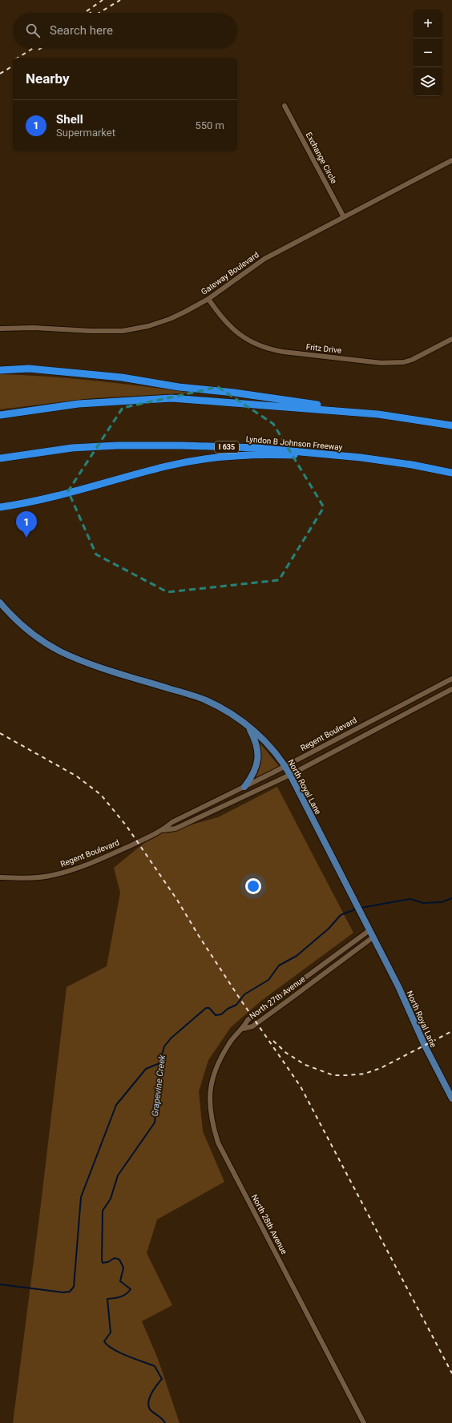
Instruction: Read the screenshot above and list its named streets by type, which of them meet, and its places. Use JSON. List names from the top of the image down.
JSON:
{
  "streets": {
    "highway": ["Lyndon B Johnson Freeway", "I 635"],
    "main road": ["North Royal Lane"],
    "street": [
      "Exchange Circle",
      "Gateway Boulevard",
      "Fritz Drive",
      "Regent Boulevard",
      "North 27th Avenue",
      "North 28th Avenue"
    ]
  },
  "crossings": [
    ["Exchange Circle", "Gateway Boulevard"],
    ["Gateway Boulevard", "Fritz Drive"],
    ["Regent Boulevard", "North Royal Lane"],
    ["North Royal Lane", "North 27th Avenue"],
    ["North 27th Avenue", "North 28th Avenue"]
  ],
  "water": ["Grapevine Creek"],
  "page": {
    "map_buttons": ["+", "−"],
    "search": "Search here",
    "heading": "Nearby",
    "list": [
      {
        "mark": "1",
        "name": "Shell",
        "note": "Supermarket",
        "value": "550 m"
      }
    ],
    "pins": "1"
  }
}
